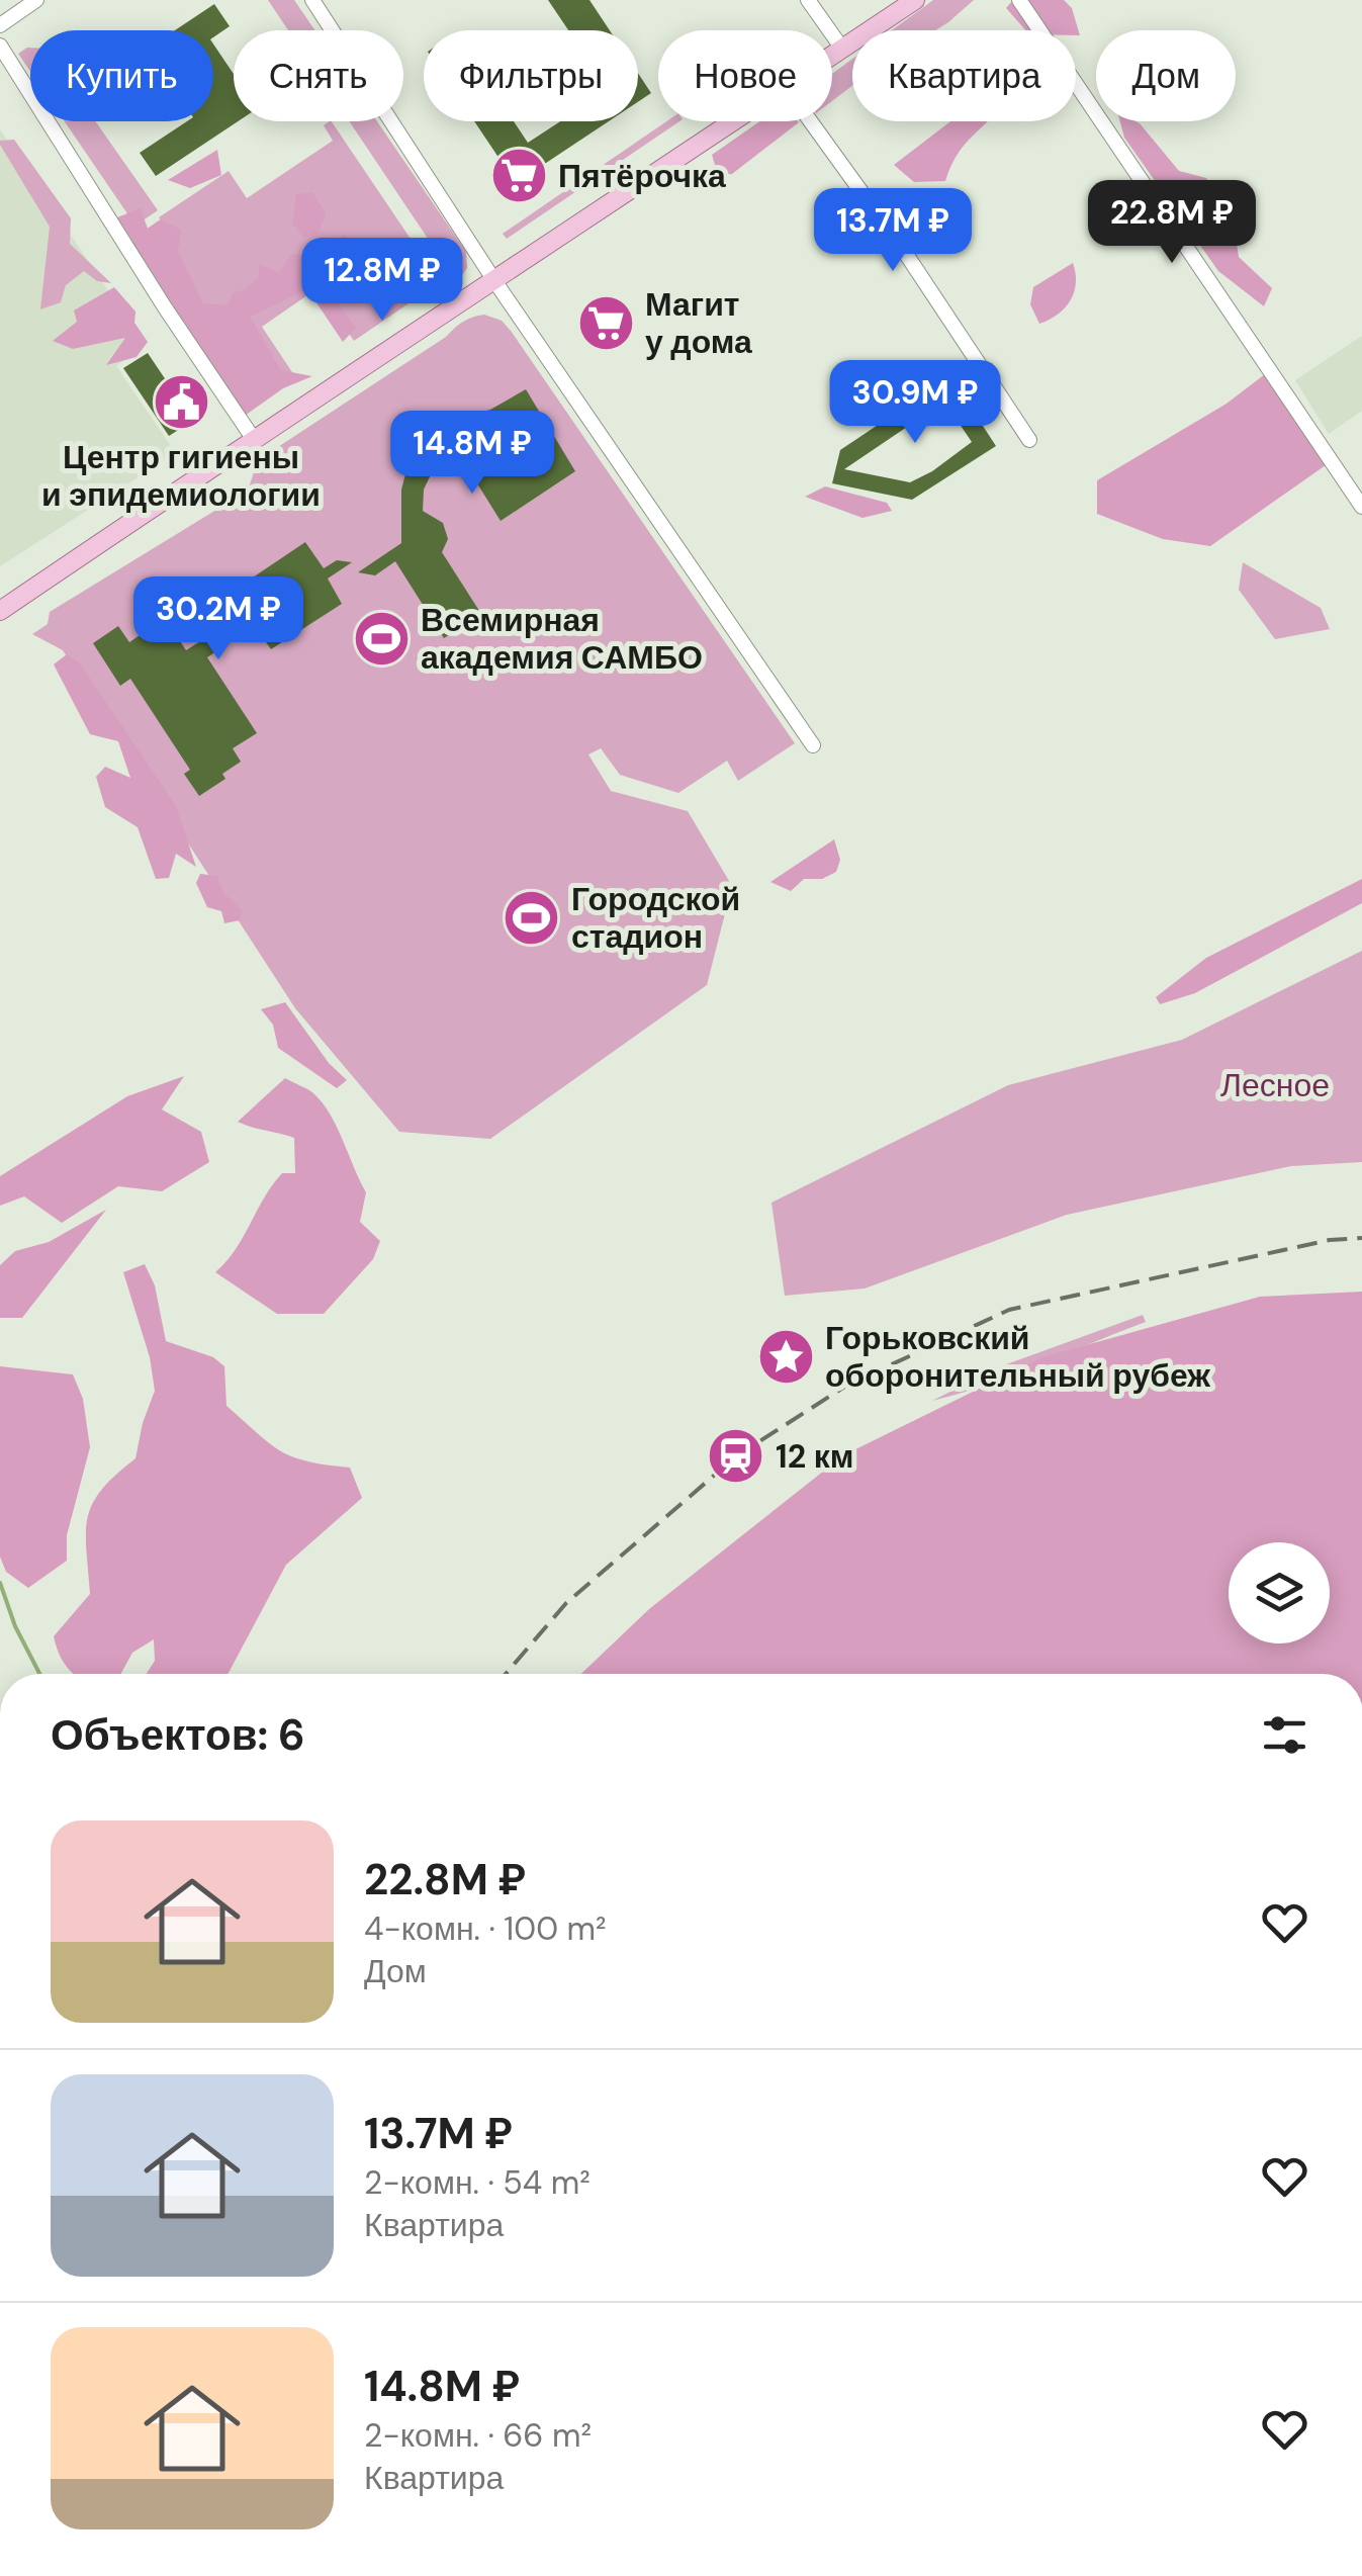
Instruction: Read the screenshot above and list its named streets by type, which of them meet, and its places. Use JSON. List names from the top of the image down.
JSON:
{
  "parks": ["Лесное"],
  "places": {
    "supermarket": ["Пятёрочка", "Магит у дома"],
    "public building": ["Центр гигиены и эпидемиологии"],
    "sports": ["Всемирная академия САМБО", "Городской стадион"],
    "place": ["Горьковский оборонительный рубеж"],
    "station": ["12 км"]
  },
  "page": {
    "chip": [
      "Купить",
      "Снять",
      "Фильтры",
      "Новое",
      "Квартира",
      "Дом"
    ],
    "price": [
      "22.8M ₽",
      "13.7M ₽",
      "12.8M ₽",
      "30.9M ₽",
      "14.8M ₽",
      "30.2M ₽"
    ],
    "heading": "Объектов: 6",
    "list": [
      {
        "name": "22.8M ₽",
        "note": "4-комн. · 100 m² · Дом"
      },
      {
        "name": "13.7M ₽",
        "note": "2-комн. · 54 m² · Квартира"
      },
      {
        "name": "14.8M ₽",
        "note": "2-комн. · 66 m² · Квартира"
      }
    ]
  }
}
